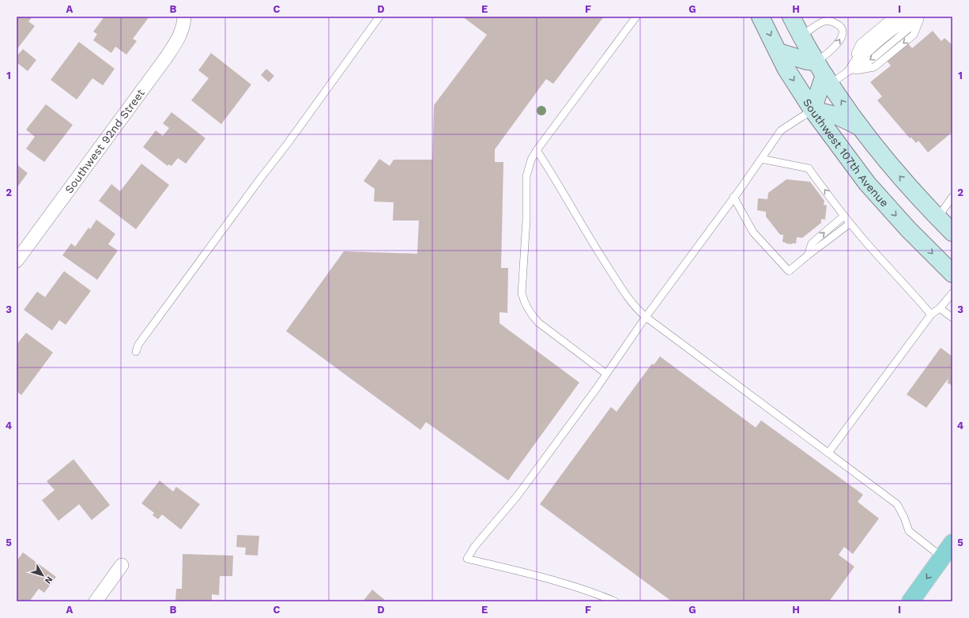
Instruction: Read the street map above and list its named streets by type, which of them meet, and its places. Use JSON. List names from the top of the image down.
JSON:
{
  "streets": {
    "main road": ["Southwest 107th Avenue"],
    "street": ["Southwest 92nd Street"]
  },
  "north": "bottom right",
  "grid": {
    "columns": [
      "A",
      "B",
      "C",
      "D",
      "E",
      "F",
      "G",
      "H",
      "I"
    ],
    "rows": [
      "1",
      "2",
      "3",
      "4",
      "5"
    ]
  }
}
